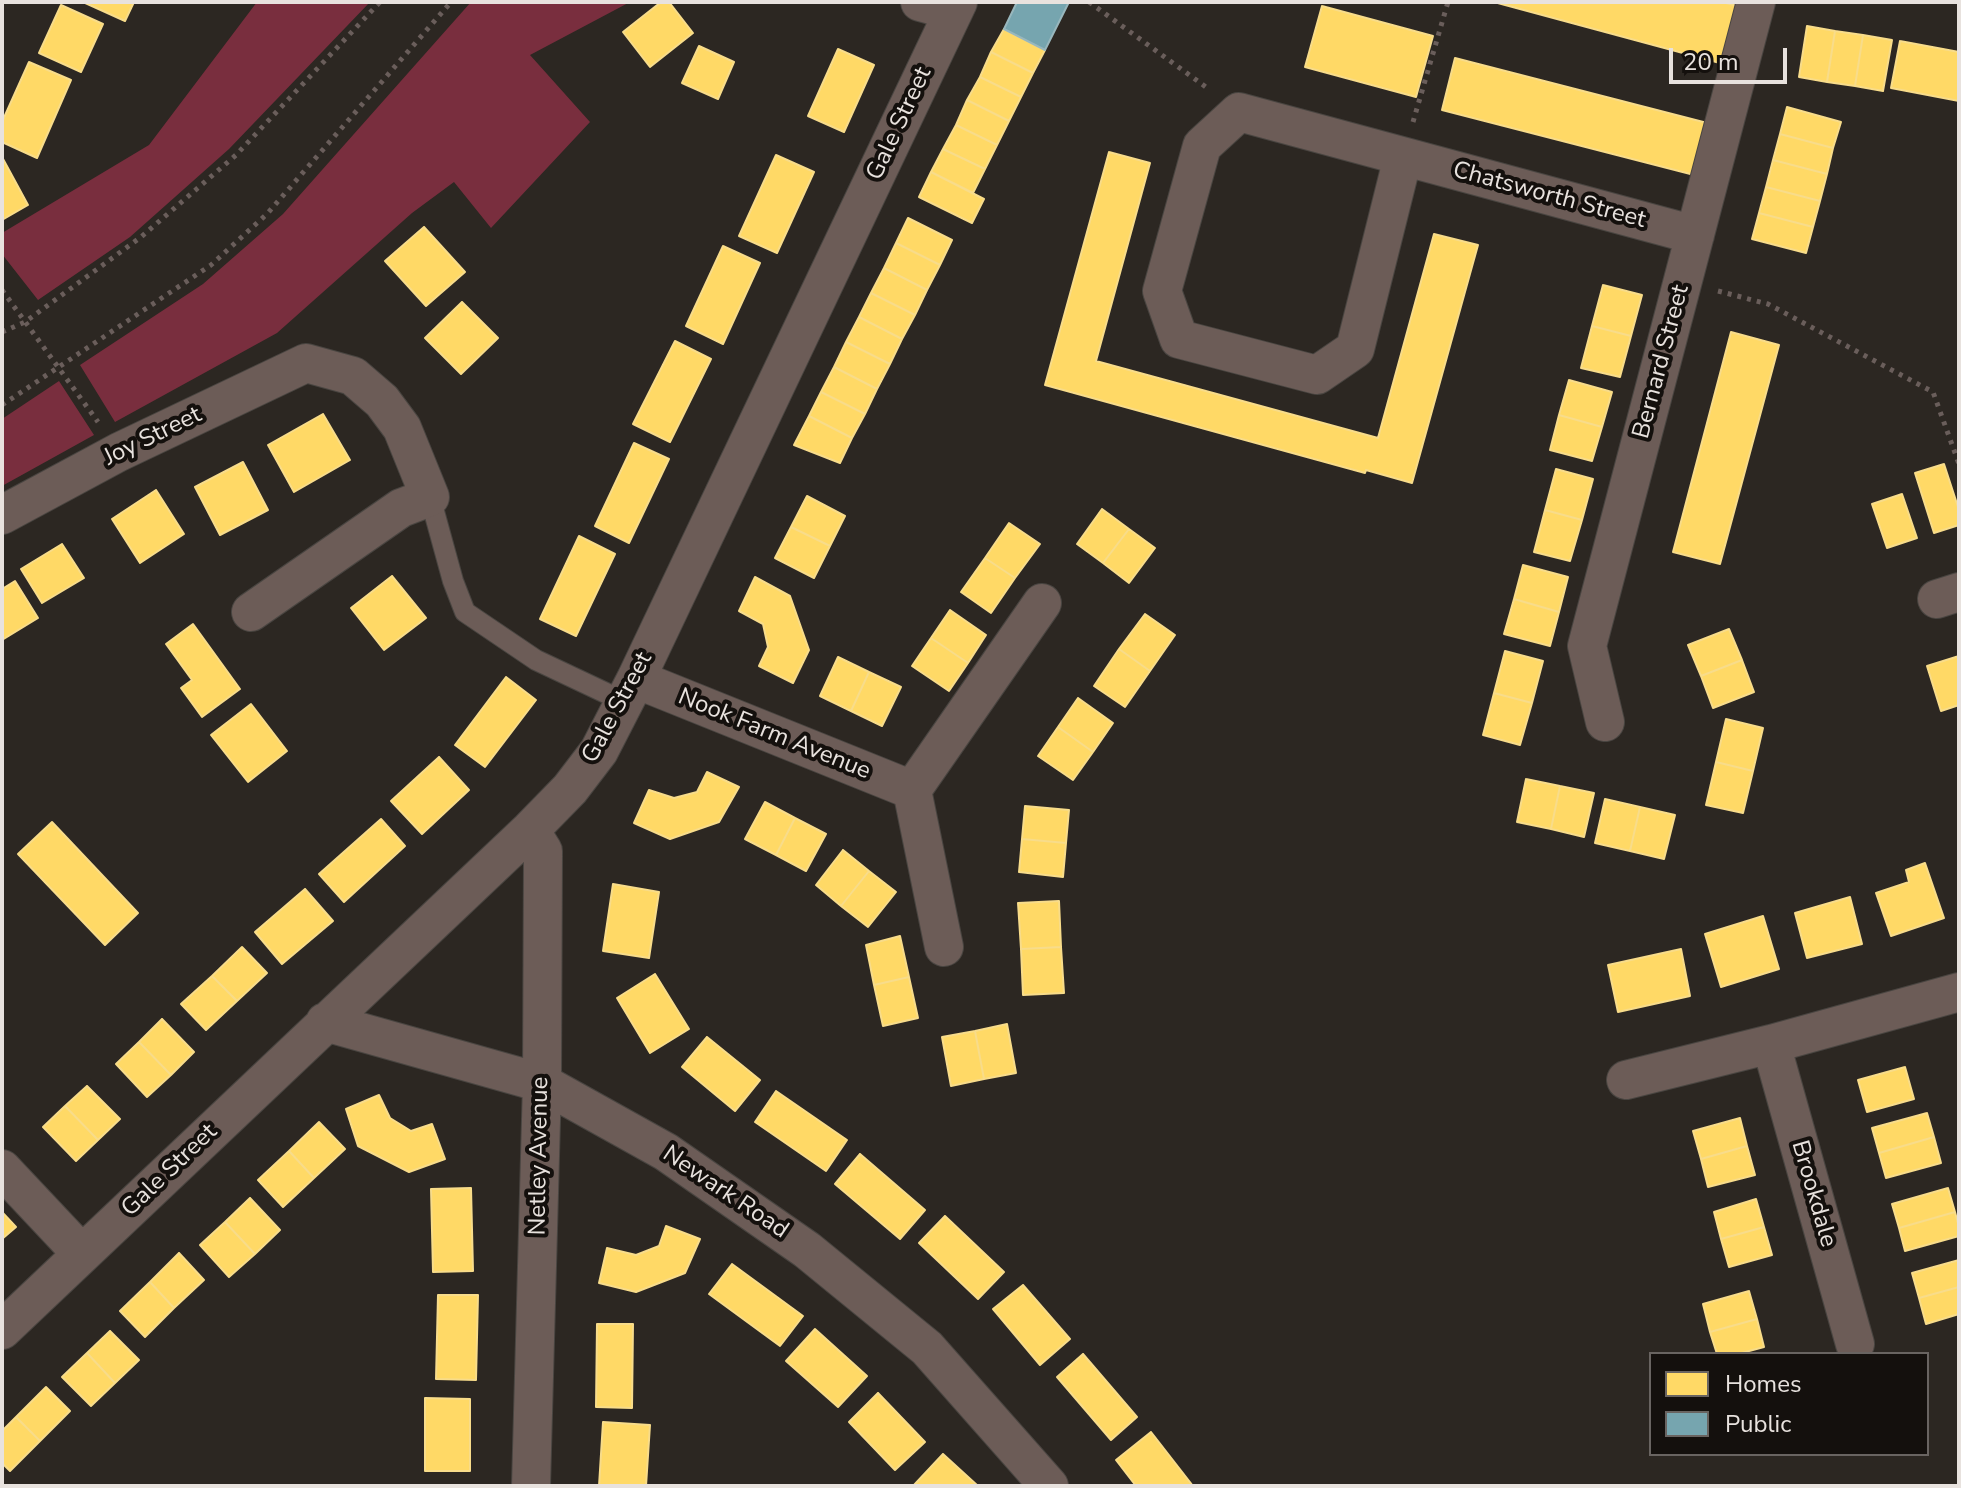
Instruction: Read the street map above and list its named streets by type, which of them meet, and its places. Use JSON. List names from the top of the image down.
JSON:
{
  "streets": {
    "street": [
      "Gale Street",
      "Chatsworth Street",
      "Bernard Street",
      "Joy Street",
      "Nook Farm Avenue",
      "Netley Avenue",
      "Newark Road",
      "Brookdale"
    ]
  },
  "crossings": [
    ["Gale Street", "Nook Farm Avenue"],
    ["Gale Street", "Netley Avenue"],
    ["Gale Street", "Newark Road"],
    ["Chatsworth Street", "Bernard Street"],
    ["Netley Avenue", "Newark Road"]
  ],
  "legend": ["Homes", "Public"],
  "scale_bar": "20 m"
}
